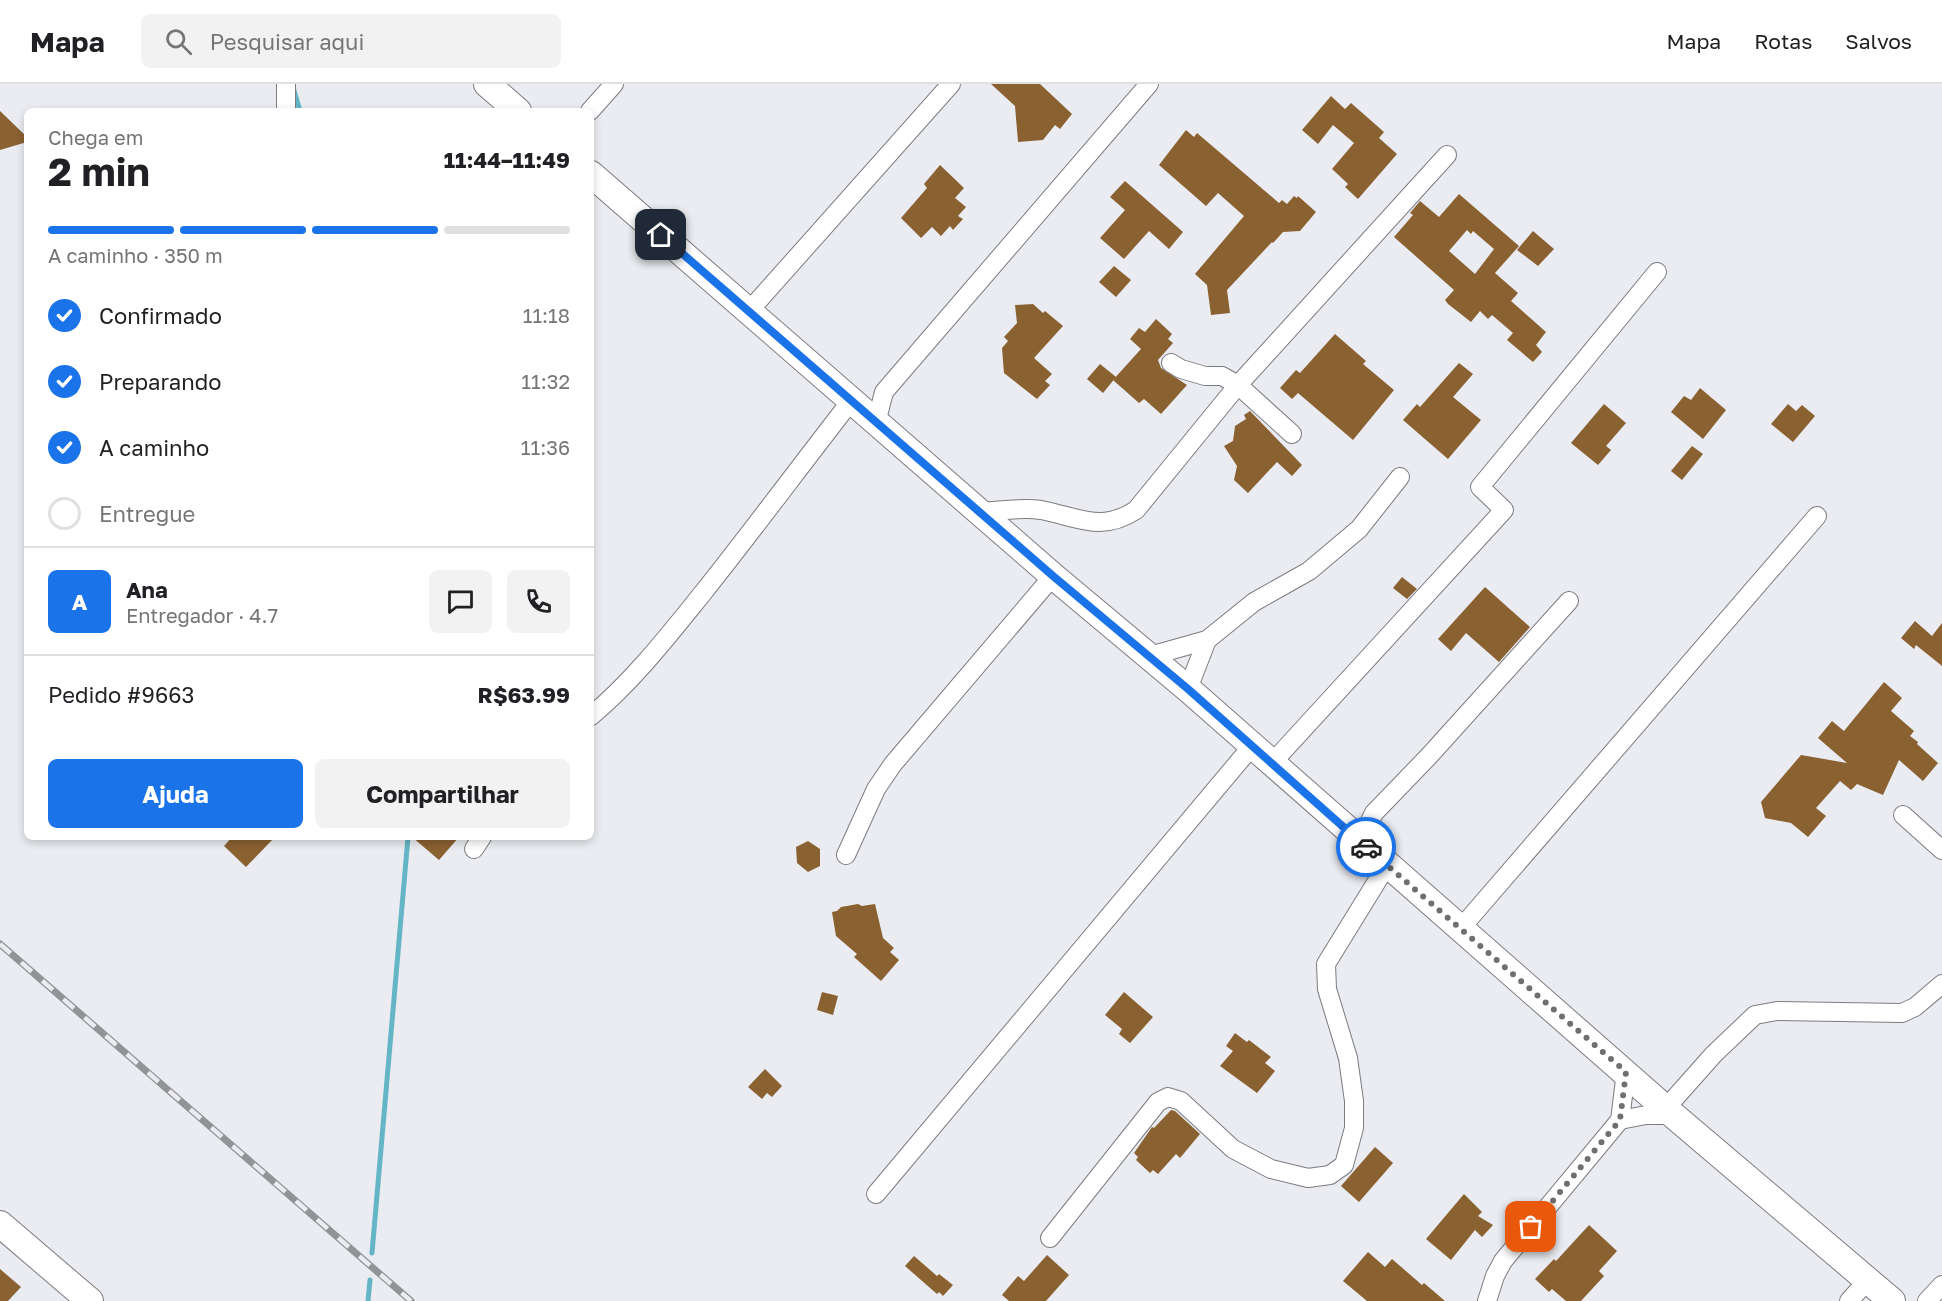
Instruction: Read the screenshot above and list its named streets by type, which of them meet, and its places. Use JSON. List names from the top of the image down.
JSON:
{
  "page": {
    "header": "Mapa",
    "search": "Pesquisar aqui",
    "nav": ["Mapa", "Rotas", "Salvos"],
    "heading": ["2 min", "Chega em", "11:44–11:49"],
    "panel": [
      "Ana",
      "Entregador · 4.7",
      "Pedido #9663",
      "R$63.99"
    ],
    "bar": "A caminho · 350 m",
    "list": [
      ["Confirmado", "11:18"],
      ["Preparando", "11:32"],
      ["A caminho", "11:36"],
      "Entregue"
    ],
    "round": "A",
    "buttons": ["Ajuda", "Compartilhar"]
  }
}
